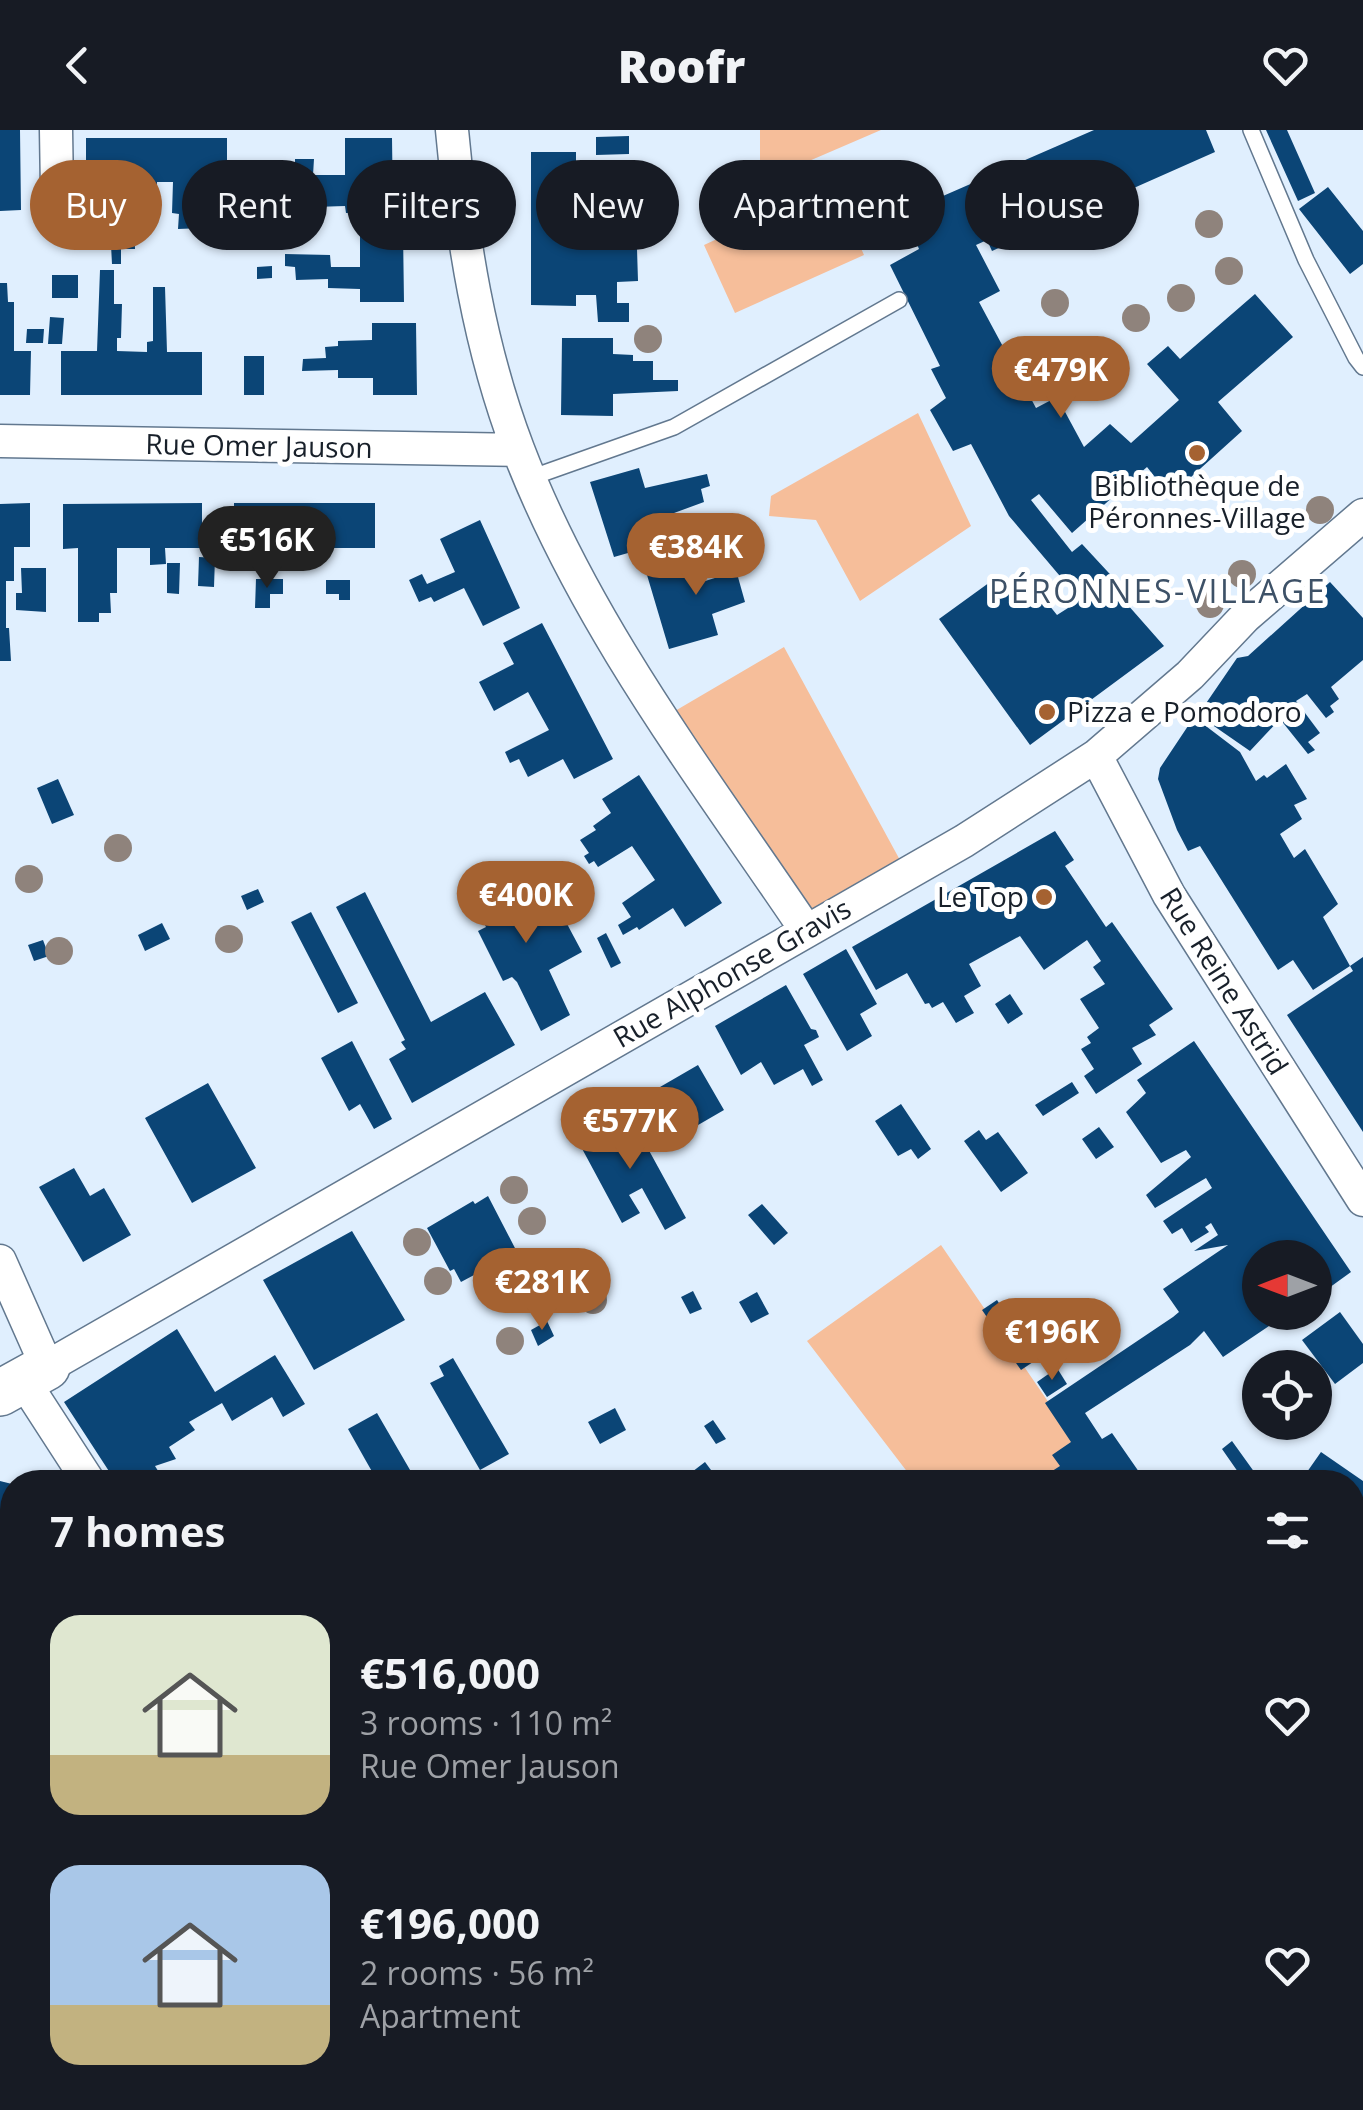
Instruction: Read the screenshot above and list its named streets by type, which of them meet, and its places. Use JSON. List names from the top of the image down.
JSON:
{
  "streets": {
    "street": ["Rue Omer Jauson", "Rue Alphonse Gravis", "Rue Reine Astrid"]
  },
  "crossings": [
    ["Rue Alphonse Gravis", "Rue Reine Astrid"]
  ],
  "districts": ["PÉRONNES-VILLAGE"],
  "places": ["Bibliothèque de Péronnes-Village", "Pizza e Pomodoro", "Le Top"],
  "north": "left",
  "page": {
    "header": "Roofr",
    "chip": [
      "Buy",
      "Rent",
      "Filters",
      "New",
      "Apartment",
      "House"
    ],
    "price": [
      "€479K",
      "€516K",
      "€384K",
      "€400K",
      "€577K",
      "€281K",
      "€196K"
    ],
    "heading": "7 homes",
    "list": [
      {
        "name": "€516,000",
        "note": "3 rooms · 110 m² · Rue Omer Jauson"
      },
      {
        "name": "€196,000",
        "note": "2 rooms · 56 m² · Apartment"
      }
    ]
  }
}
